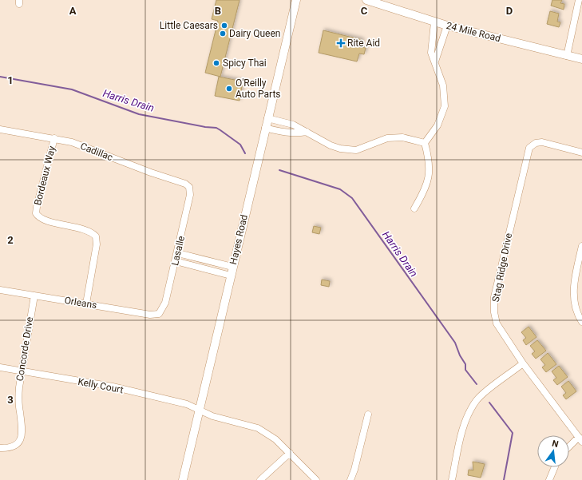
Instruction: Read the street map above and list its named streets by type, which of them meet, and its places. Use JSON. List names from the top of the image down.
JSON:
{
  "streets": {
    "street": [
      "24 Mile Road",
      "Cadillac",
      "Bordeaux Way",
      "Hayes Road",
      "Lasalle",
      "Stag Ridge Drive",
      "Orleans",
      "Concorde Drive",
      "Kelly Court"
    ]
  },
  "crossings": [
    ["Cadillac", "Bordeaux Way"],
    ["Cadillac", "Lasalle"],
    ["Bordeaux Way", "Orleans"],
    ["Hayes Road", "Kelly Court"],
    ["Lasalle", "Orleans"],
    ["Orleans", "Concorde Drive"],
    ["Concorde Drive", "Kelly Court"]
  ],
  "water": ["Harris Drain"],
  "places": {
    "other": [
      "Little Caesars",
      "Dairy Queen",
      "Spicy Thai",
      "O'Reilly Auto Parts"
    ],
    "health": ["Rite Aid"]
  },
  "north": "top",
  "grid": {
    "columns": [
      "A",
      "B",
      "C",
      "D"
    ],
    "rows": ["1", "2", "3"]
  }
}
